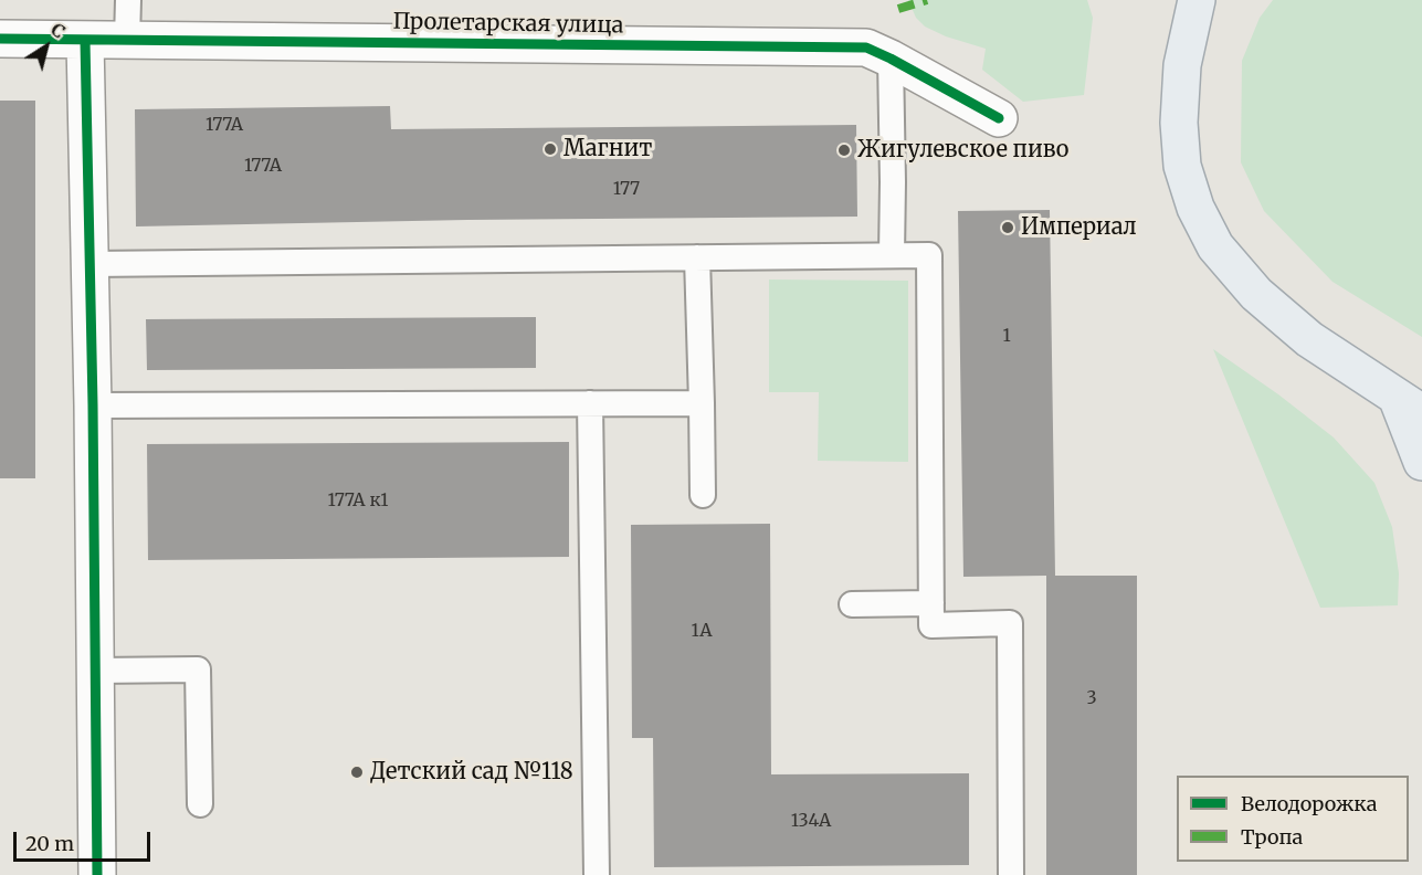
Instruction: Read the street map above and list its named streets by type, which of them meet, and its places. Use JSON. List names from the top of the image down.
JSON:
{
  "streets": {
    "street": ["Пролетарская улица"]
  },
  "places": [
    "Магнит",
    "Жигулевское пиво",
    "Империал",
    "Детский сад №118"
  ],
  "house_numbers": [
    "177А",
    "177А",
    "177",
    "1",
    "177А к1",
    "1А",
    "3",
    "134А"
  ],
  "legend": ["Велодорожка", "Тропа"],
  "scale_bar": "20 m",
  "north": "top right"
}
